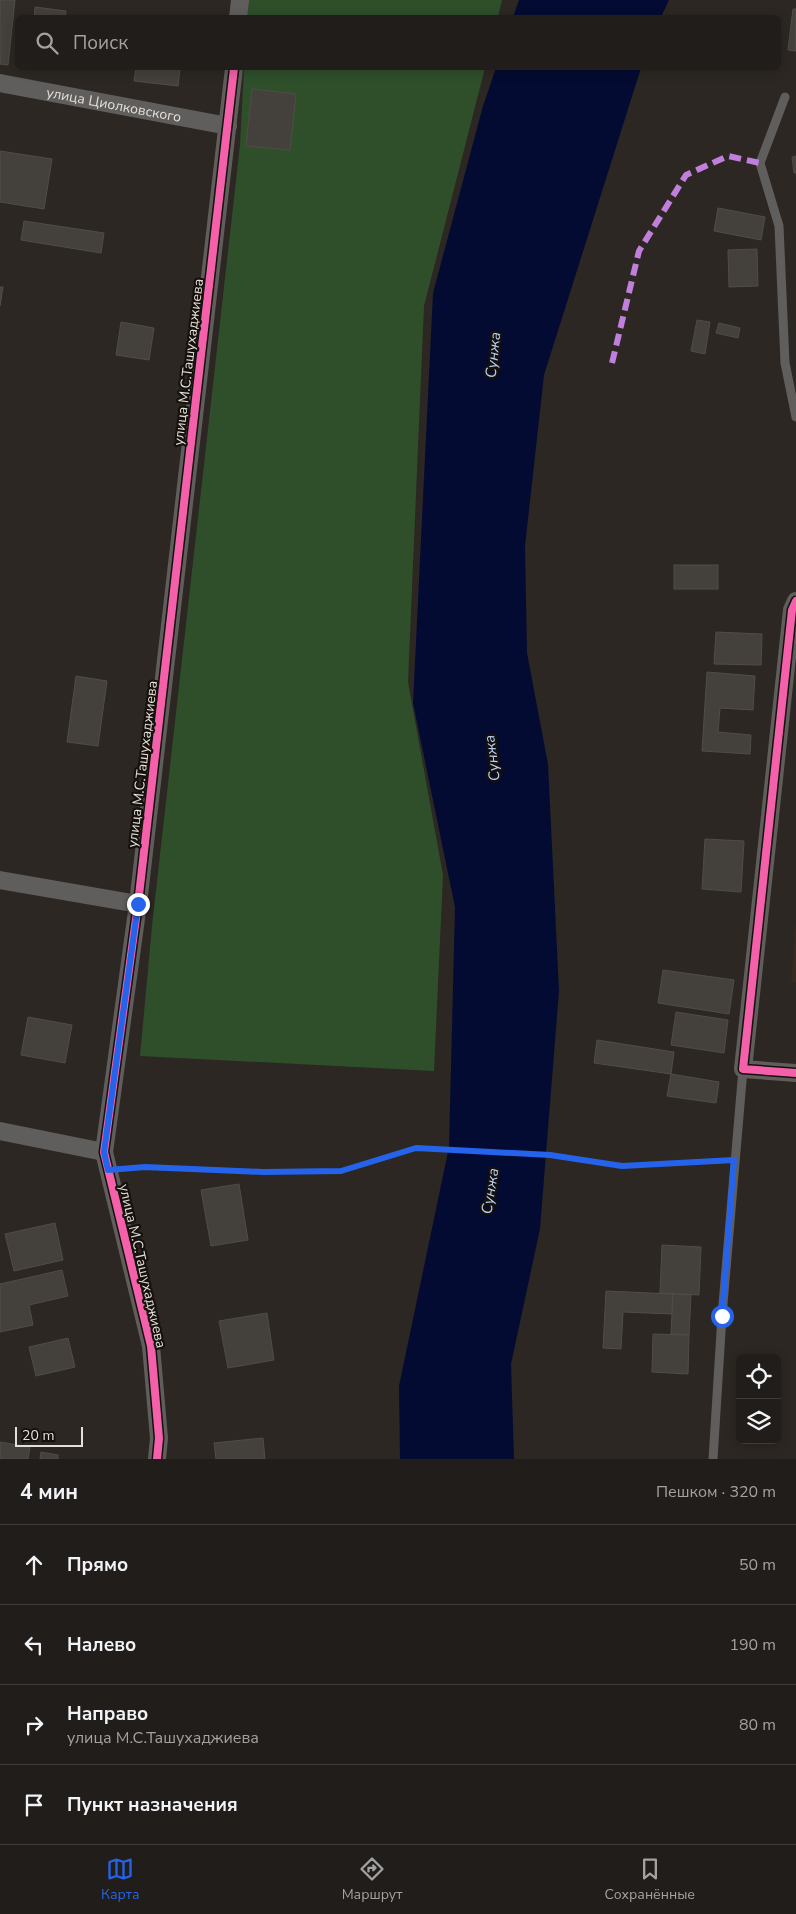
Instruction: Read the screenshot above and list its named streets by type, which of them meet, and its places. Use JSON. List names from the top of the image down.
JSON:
{
  "streets": {
    "street": ["улица Циолковского", "улица М.С.Ташухаджиева"]
  },
  "crossings": [
    ["улица Циолковского", "улица М.С.Ташухаджиева"]
  ],
  "water": ["Сунжа"],
  "scale_bar": "20 m",
  "page": {
    "search": "Поиск",
    "scale": "20 m",
    "heading": ["4 мин", "Пешком · 320 m"],
    "list": [
      ["Прямо", "50 m"],
      ["Налево", "190 m"],
      ["Направо", "улица М.С.Ташухаджиева", "80 m"],
      "Пункт назначения"
    ],
    "nav": ["Карта", "Маршрут", "Сохранённые"]
  }
}
